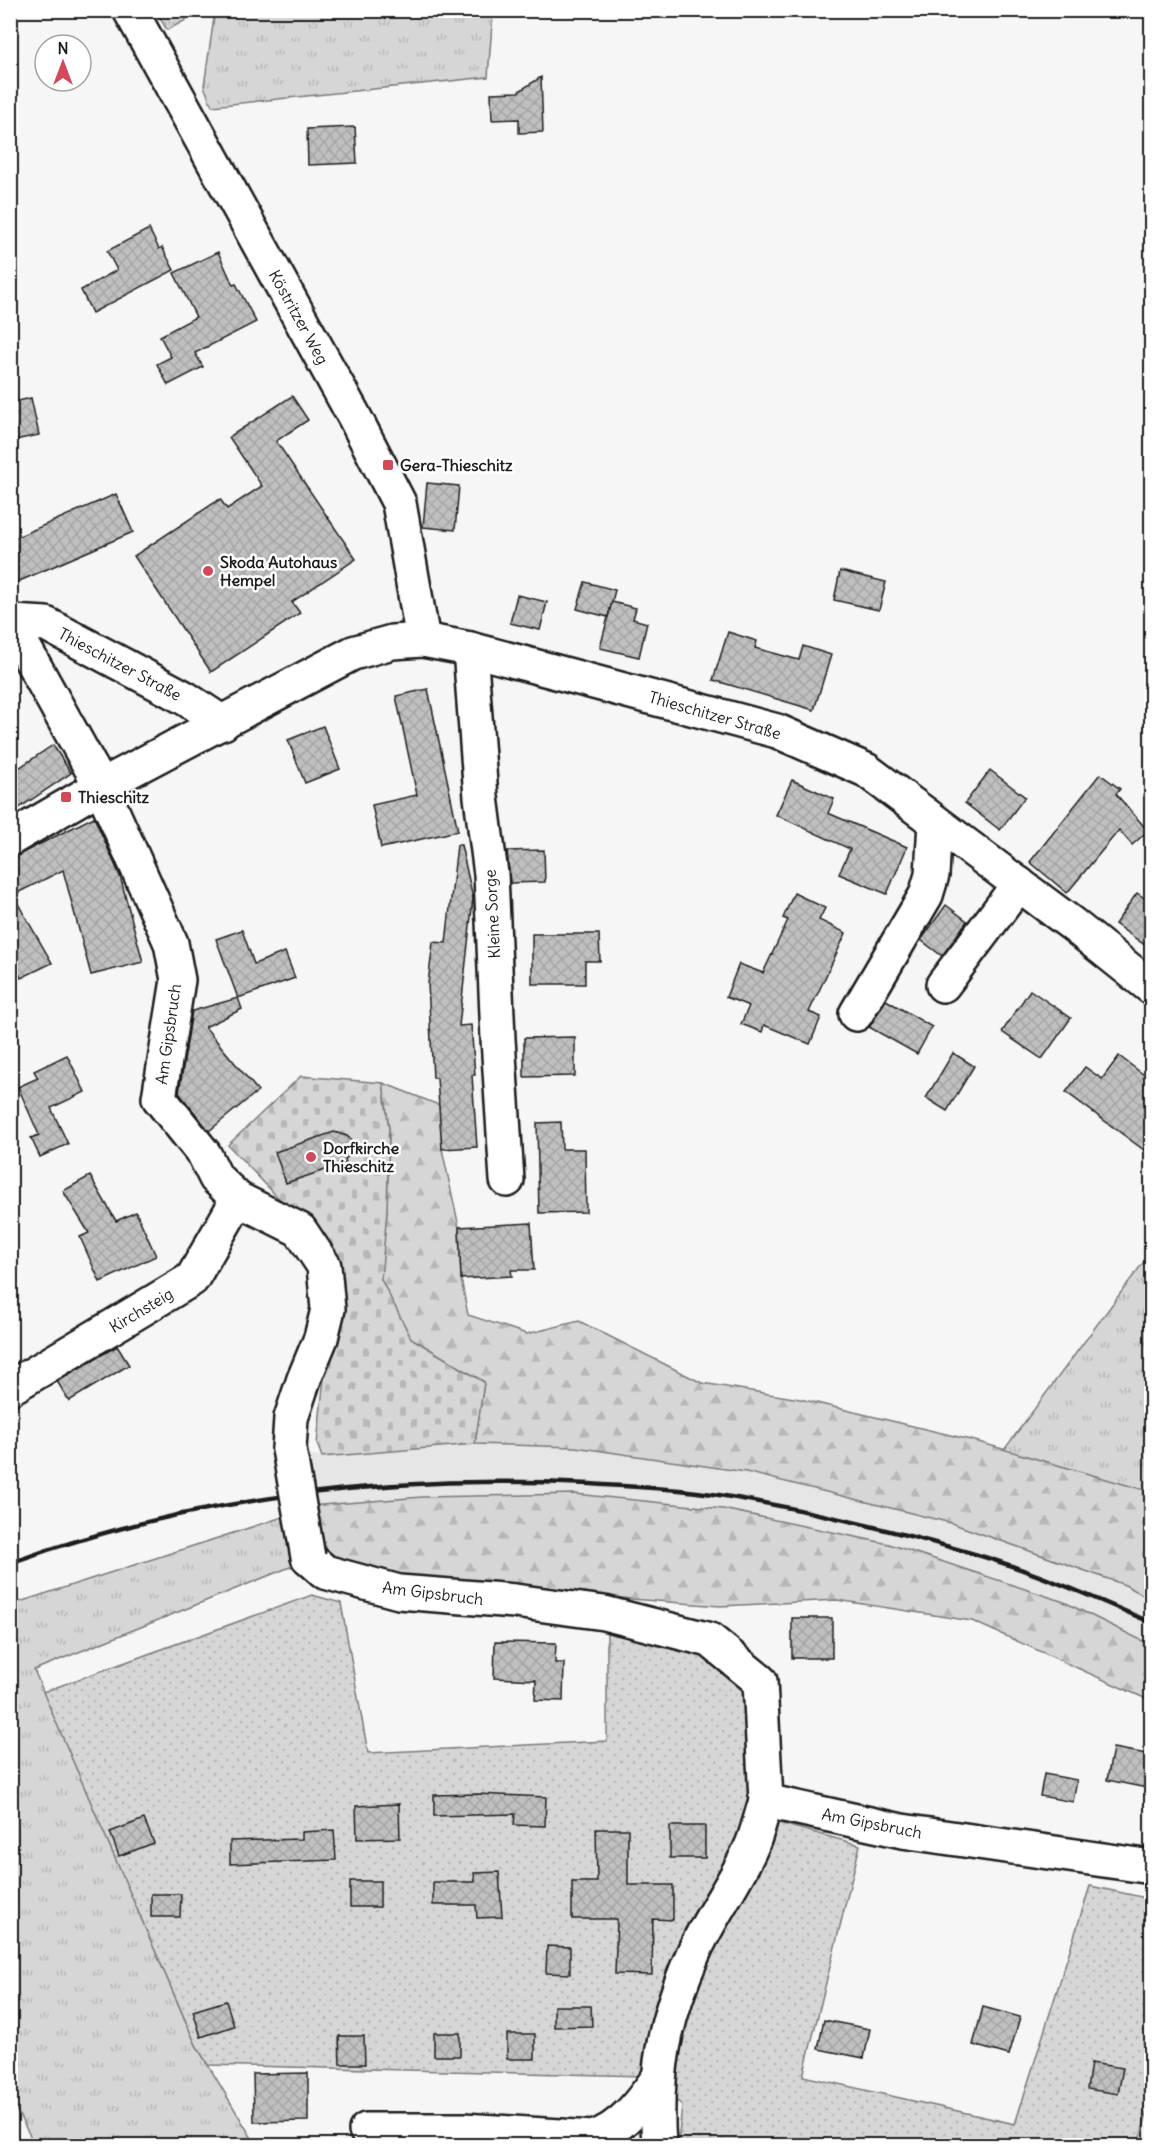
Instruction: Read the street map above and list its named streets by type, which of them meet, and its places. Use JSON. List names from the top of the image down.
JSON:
{
  "streets": {
    "street": [
      "Köstritzer Weg",
      "Thieschitzer Straße",
      "Kleine Sorge",
      "Am Gipsbruch",
      "Kirchsteig"
    ]
  },
  "crossings": [
    ["Köstritzer Weg", "Thieschitzer Straße"],
    ["Thieschitzer Straße", "Kleine Sorge"],
    ["Thieschitzer Straße", "Am Gipsbruch"],
    ["Am Gipsbruch", "Kirchsteig"]
  ],
  "places": {
    "transit": ["Gera-Thieschitz", "Thieschitz"],
    "other": ["Skoda Autohaus Hempel", "Dorfkirche Thieschitz"]
  },
  "north": "top"
}
